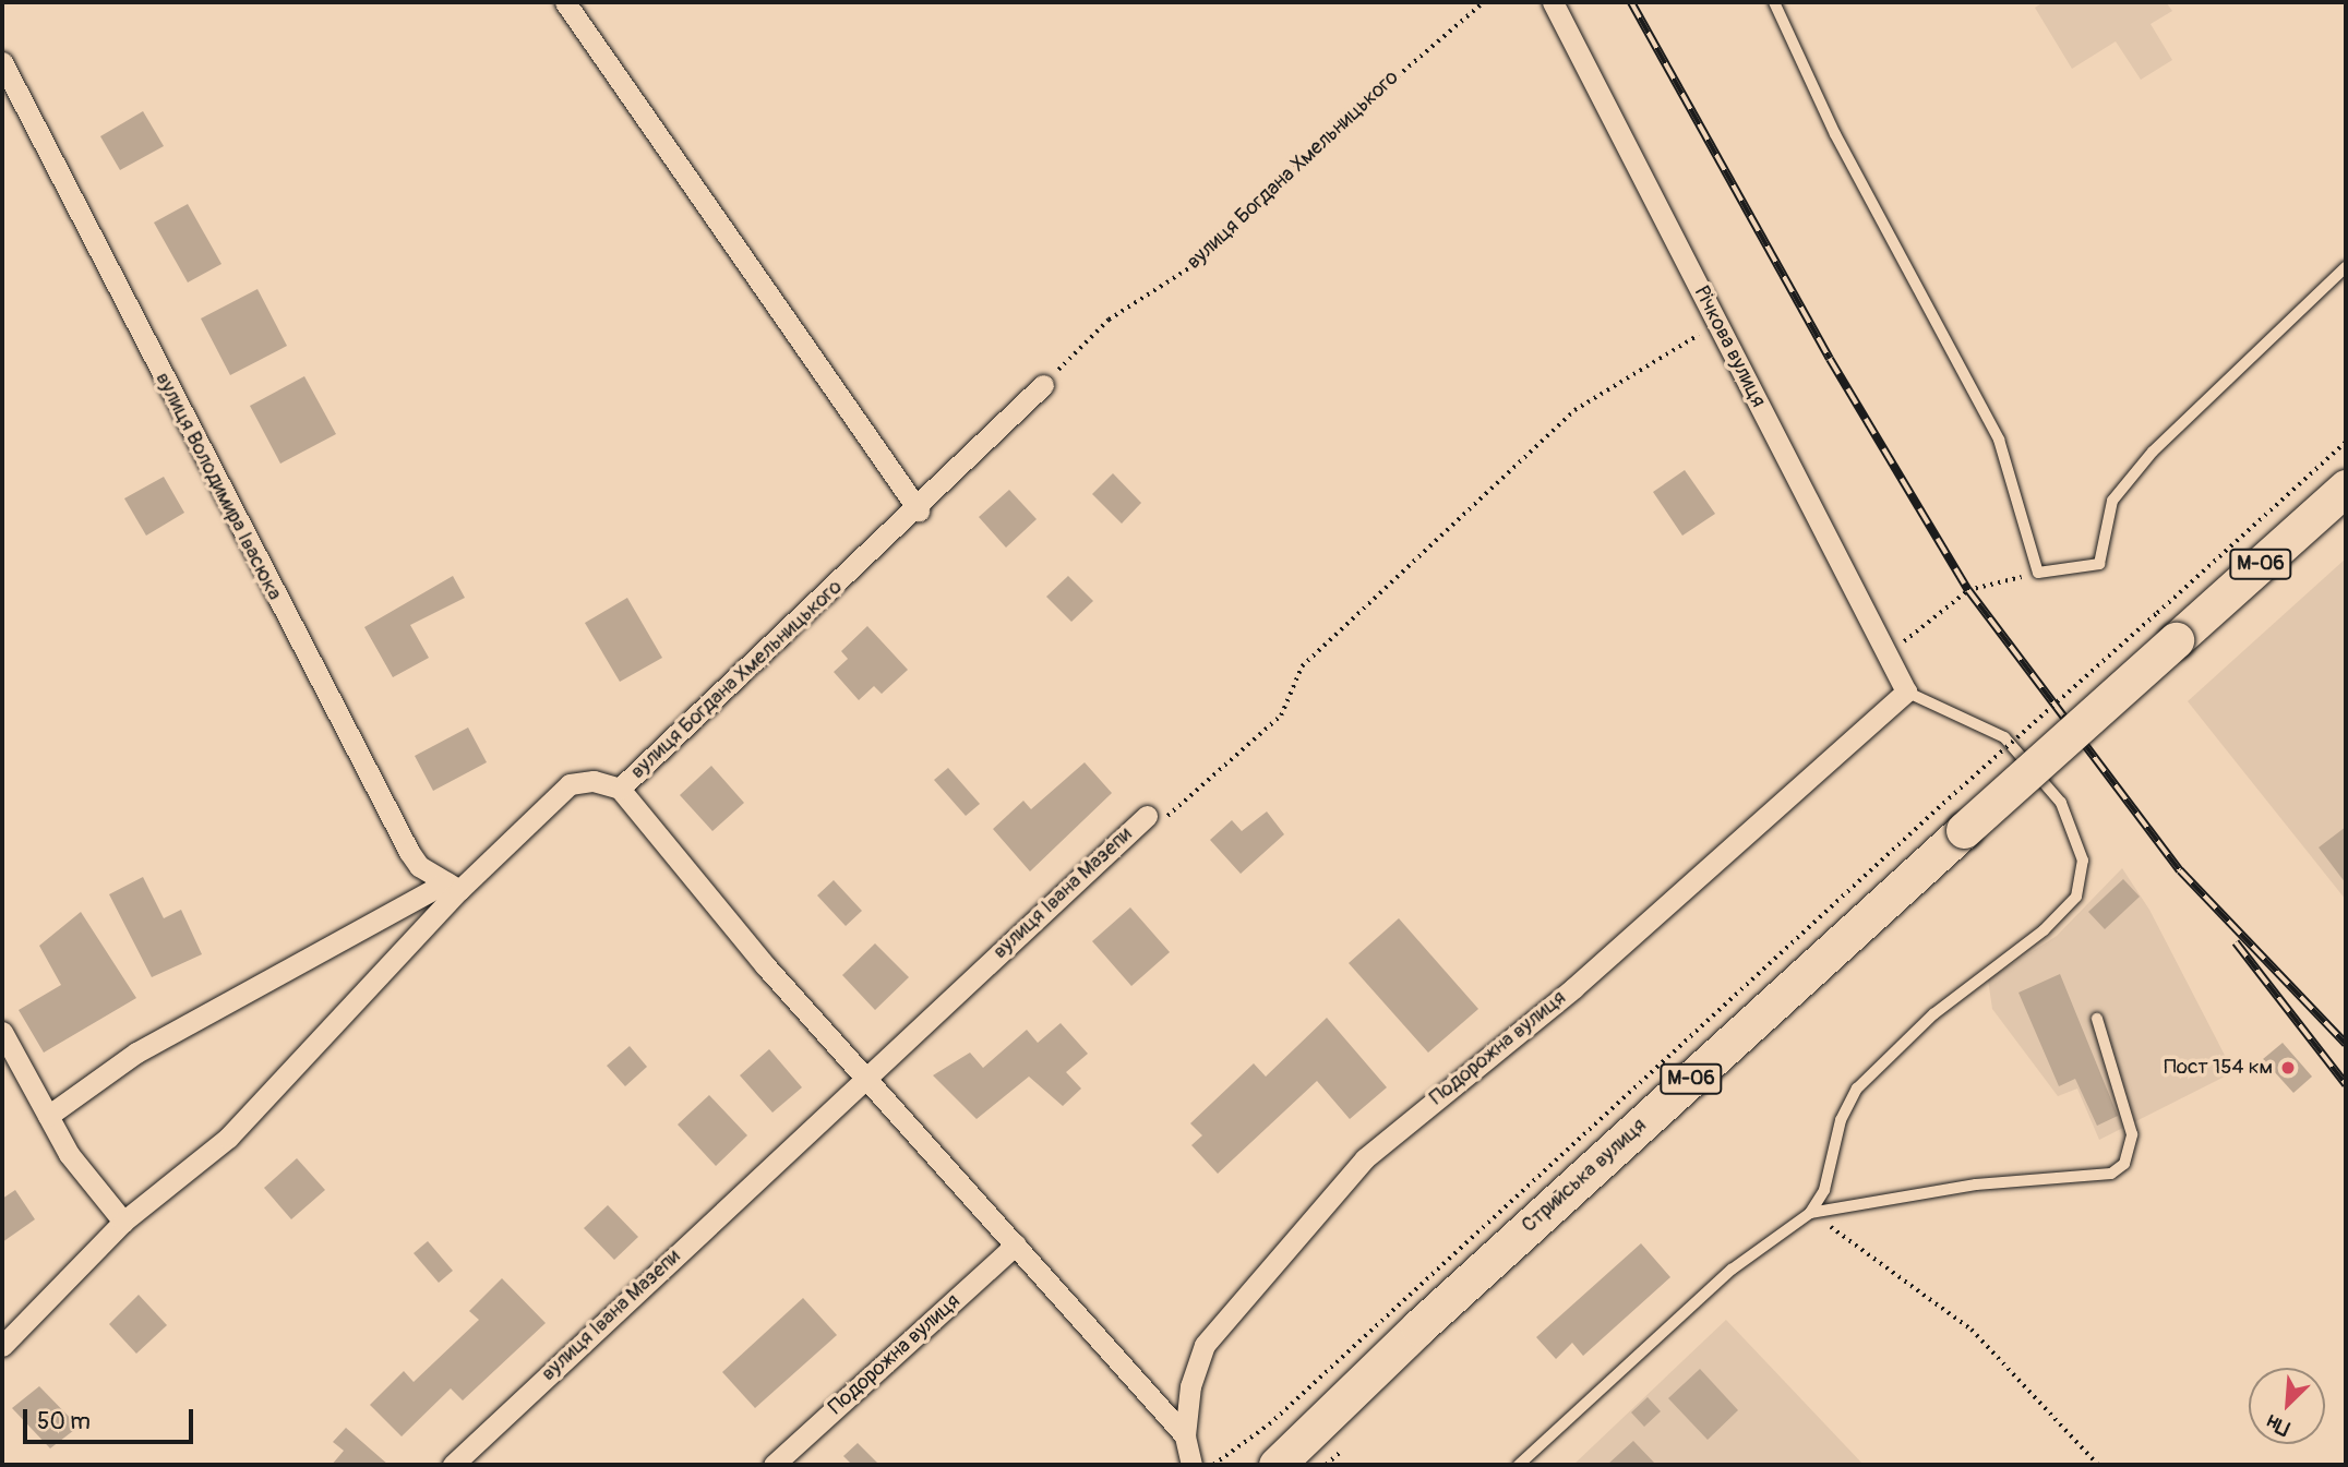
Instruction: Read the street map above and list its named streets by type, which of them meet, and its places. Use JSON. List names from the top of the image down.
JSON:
{
  "streets": {
    "highway": ["М-06", "Стрийська вулиця"],
    "street": [
      "вулиця Богдана Хмельницького",
      "Річкова вулиця",
      "вулиця Володимира Івасюка",
      "вулиця Івана Мазепи",
      "Подорожна вулиця"
    ]
  },
  "crossings": [
    ["вулиця Богдана Хмельницького", "вулиця Володимира Івасюка"],
    ["Річкова вулиця", "вулиця Івана Мазепи"],
    ["Річкова вулиця", "Подорожна вулиця"],
    ["М-06", "Стрийська вулиця"]
  ],
  "places": ["Пост 154 км"],
  "scale_bar": "50 m",
  "north": "bottom left"
}
